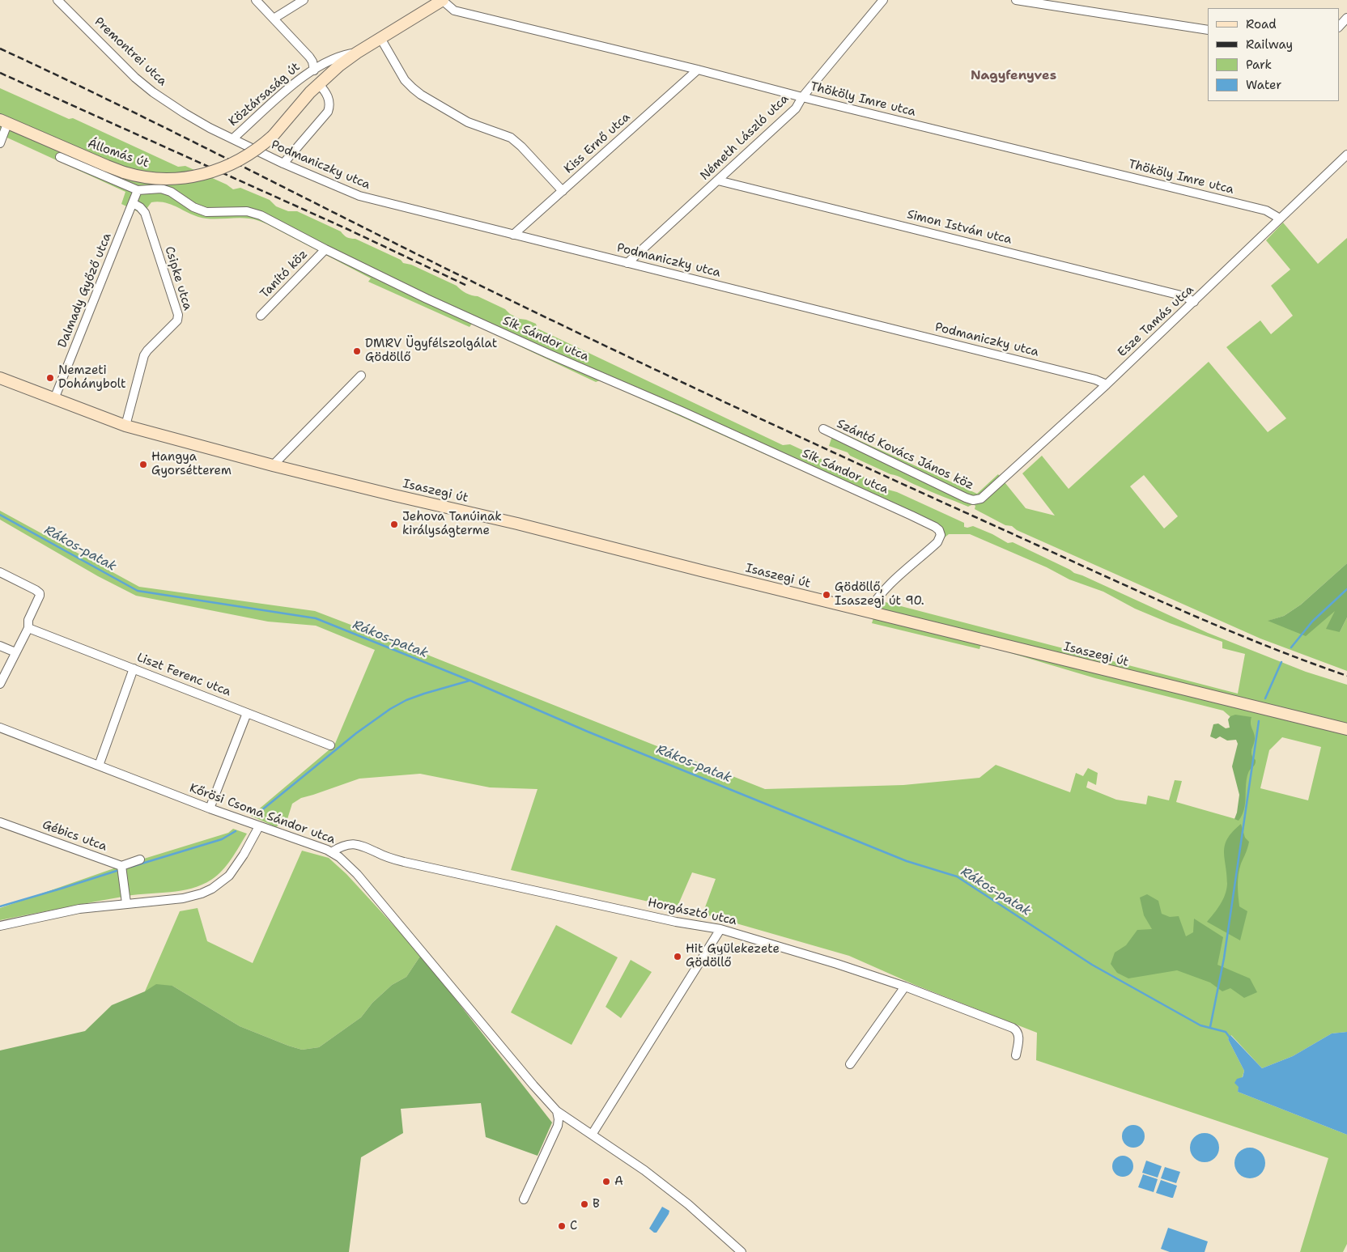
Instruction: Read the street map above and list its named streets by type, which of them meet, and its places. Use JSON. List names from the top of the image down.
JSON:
{
  "streets": {
    "main road": ["Köztársaság út", "Állomás út", "Isaszegi út"],
    "street": [
      "Premontrei utca",
      "Thököly Imre utca",
      "Németh László utca",
      "Kiss Ernő utca",
      "Podmaniczky utca",
      "Simon István utca",
      "Tanító köz",
      "Csipke utca",
      "Dalmady Győző utca",
      "Esze Tamás utca",
      "Sík Sándor utca",
      "Szántó Kovács János köz",
      "Liszt Ferenc utca",
      "Kőrösi Csoma Sándor utca",
      "Gébics utca",
      "Horgásztó utca"
    ]
  },
  "crossings": [
    ["Premontrei utca", "Köztársaság út"],
    ["Premontrei utca", "Podmaniczky utca"],
    ["Köztársaság út", "Thököly Imre utca"],
    ["Köztársaság út", "Állomás út"],
    ["Köztársaság út", "Podmaniczky utca"],
    ["Thököly Imre utca", "Németh László utca"],
    ["Thököly Imre utca", "Kiss Ernő utca"],
    ["Thököly Imre utca", "Esze Tamás utca"],
    ["Németh László utca", "Podmaniczky utca"],
    ["Németh László utca", "Simon István utca"],
    ["Kiss Ernő utca", "Podmaniczky utca"],
    ["Állomás út", "Dalmady Győző utca"],
    ["Állomás út", "Sík Sándor utca"],
    ["Podmaniczky utca", "Esze Tamás utca"],
    ["Simon István utca", "Esze Tamás utca"],
    ["Tanító köz", "Sík Sándor utca"],
    ["Csipke utca", "Dalmady Győző utca"],
    ["Csipke utca", "Isaszegi út"],
    ["Dalmady Győző utca", "Sík Sándor utca"],
    ["Dalmady Győző utca", "Isaszegi út"],
    ["Esze Tamás utca", "Szántó Kovács János köz"],
    ["Sík Sándor utca", "Isaszegi út"],
    ["Kőrösi Csoma Sándor utca", "Horgásztó utca"]
  ],
  "districts": ["Nagyfenyves"],
  "water": ["Rákos-patak"],
  "places": [
    "DMRV Ügyfélszolgálat Gödöllő",
    "Nemzeti Dohánybolt",
    "Hangya Gyorsétterem",
    "Jehova Tanúinak királyságterme",
    "Gödöllő, Isaszegi út 90.",
    "Hit Gyülekezete Gödöllő",
    "A",
    "B",
    "C"
  ],
  "legend": [
    "Road",
    "Railway",
    "Park",
    "Water"
  ]
}
